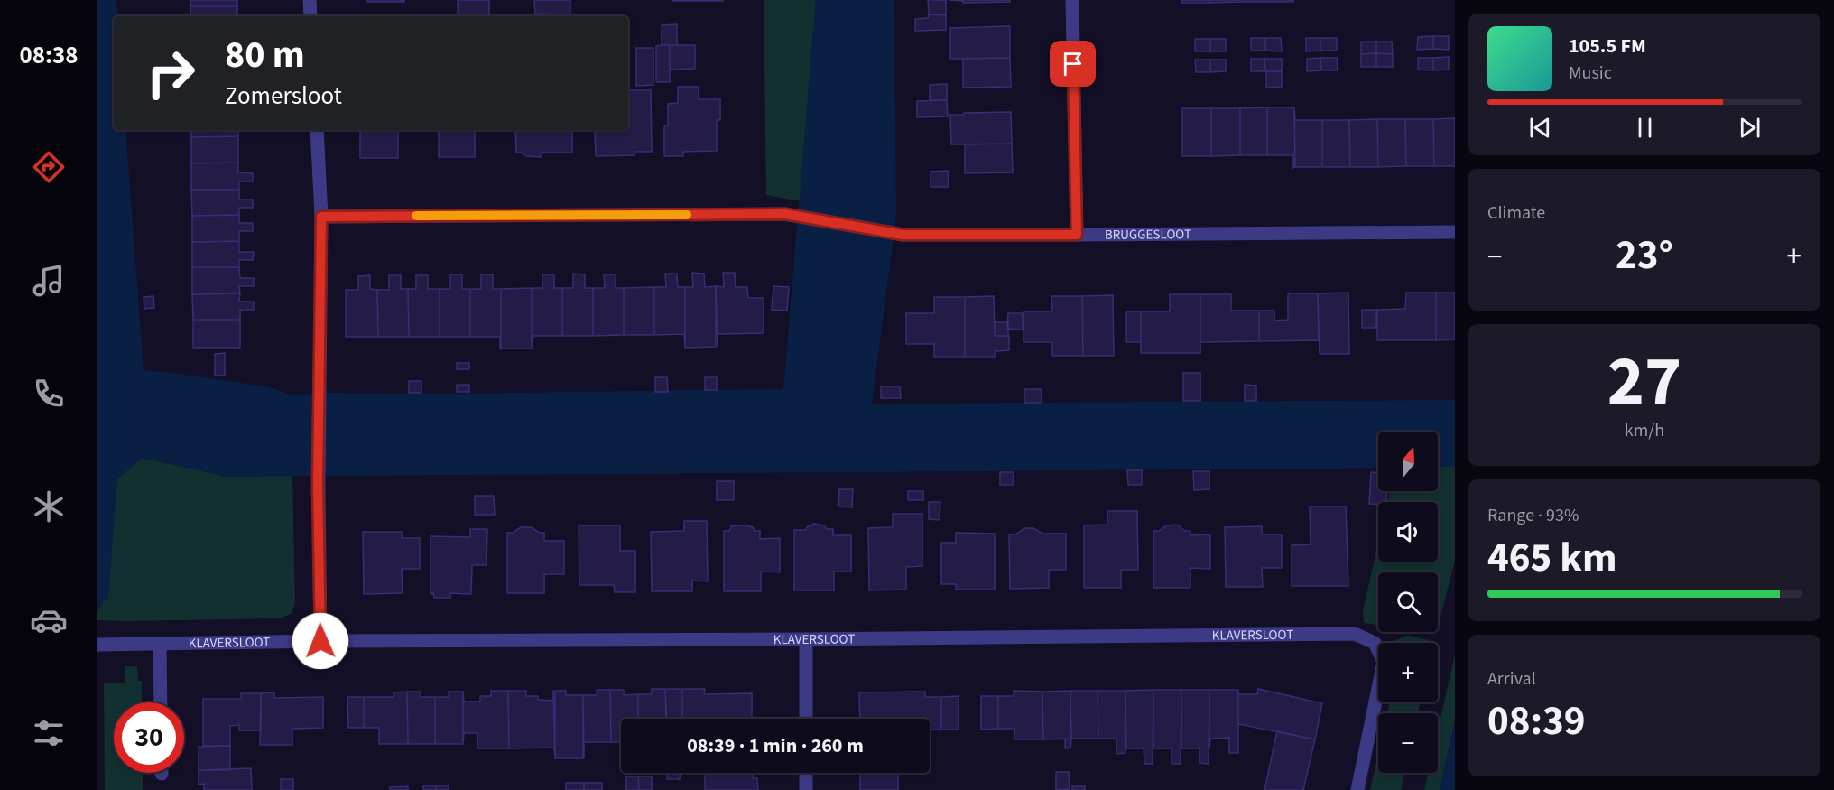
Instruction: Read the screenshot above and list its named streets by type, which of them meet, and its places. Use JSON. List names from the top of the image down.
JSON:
{
  "streets": {
    "street": ["BRUGGESLOOT", "KLAVERSLOOT"]
  },
  "north": "top",
  "page": {
    "tabs": "08:38",
    "turn": ["80 m", "Zomersloot"],
    "song": ["105.5 FM", "Music"],
    "tile": [
      "Climate",
      ["27", "km/h"],
      ["Range · 93%", "465 km"],
      ["Arrival", "08:39"]
    ],
    "heat": ["−", "23°", "+"],
    "map_buttons": ["+", "−"],
    "limit": "30",
    "trip": "08:39 · 1 min · 260 m"
  }
}
